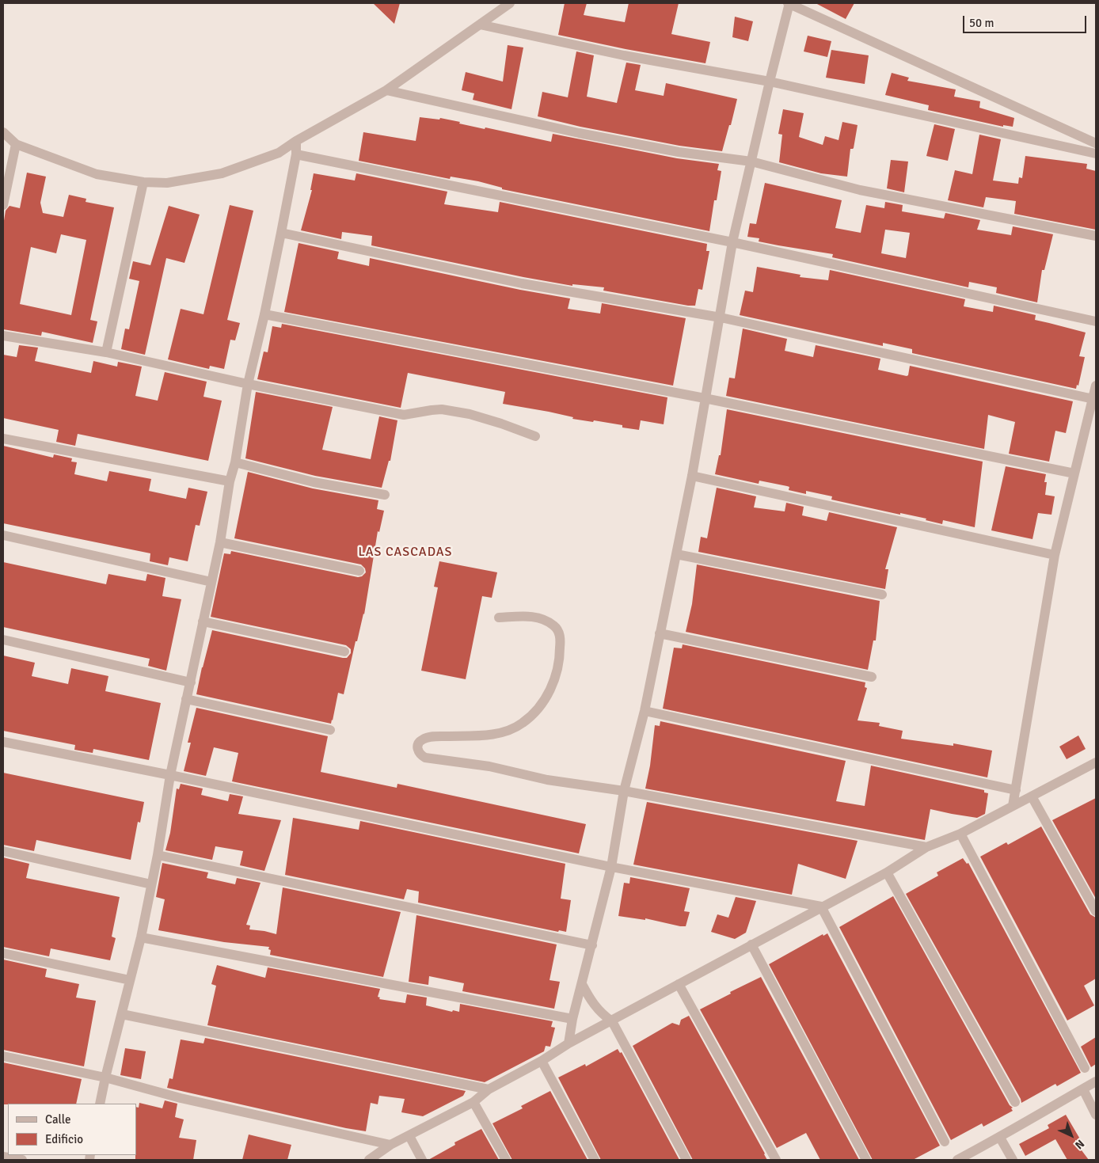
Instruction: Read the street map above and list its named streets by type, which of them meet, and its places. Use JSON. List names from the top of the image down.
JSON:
{
  "districts": ["LAS CASCADAS"],
  "legend": ["Calle", "Edificio"],
  "scale_bar": "50 m",
  "north": "bottom right"
}
